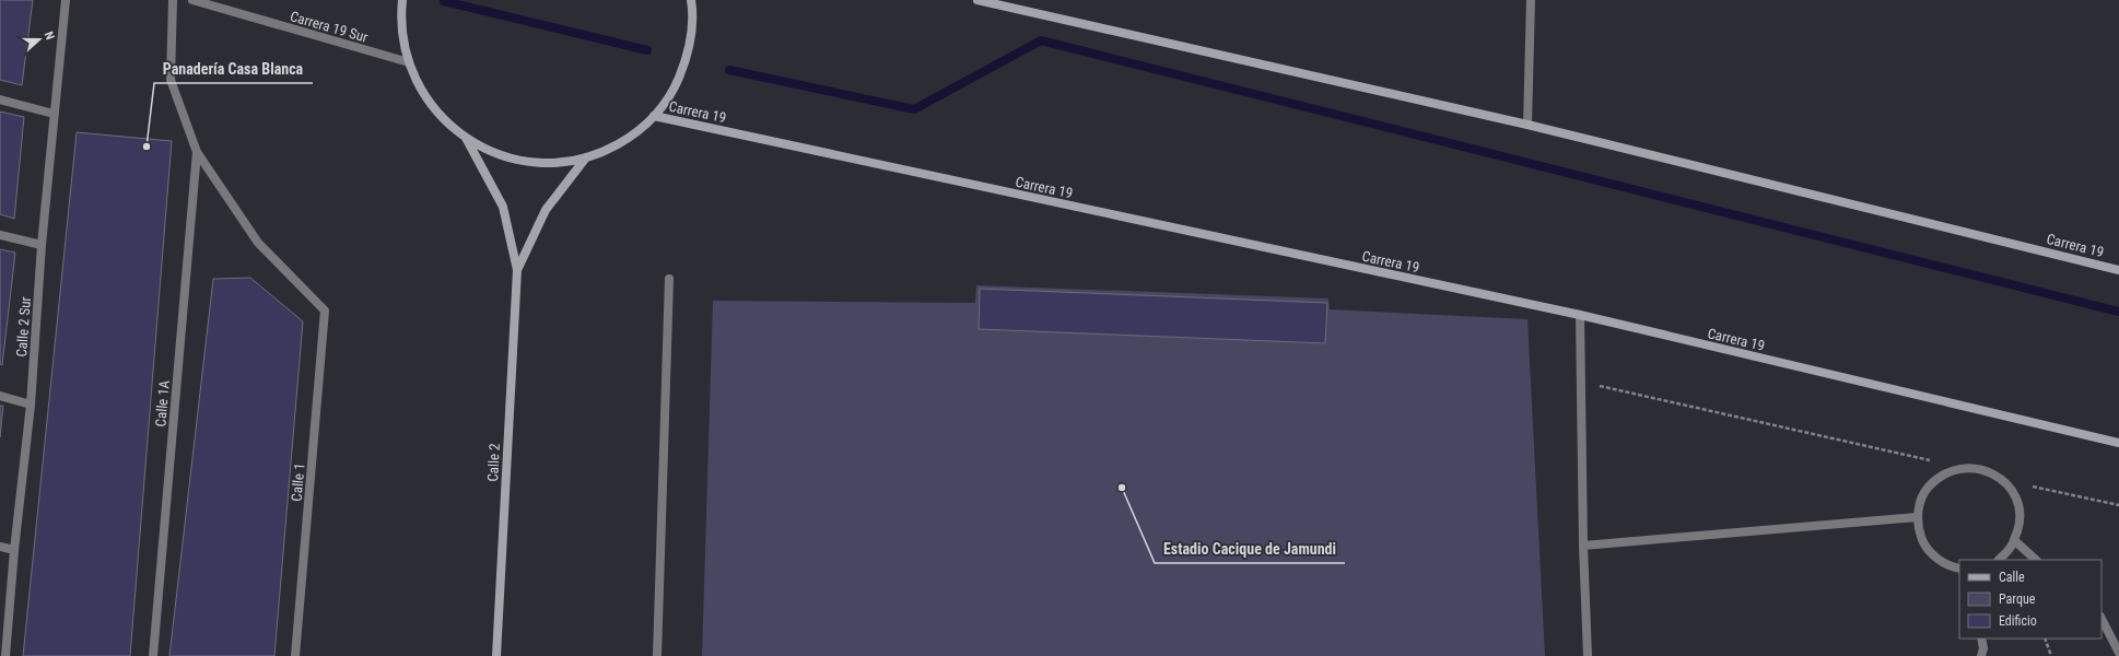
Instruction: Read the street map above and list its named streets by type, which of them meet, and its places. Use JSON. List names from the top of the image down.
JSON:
{
  "streets": {
    "street": [
      "Carrera 19 Sur",
      "Carrera 19",
      "Calle 2 Sur",
      "Calle 1A",
      "Calle 2",
      "Calle 1"
    ]
  },
  "crossings": [
    ["Calle 1A", "Calle 1"]
  ],
  "places": ["Panadería Casa Blanca", "Estadio Cacique de Jamundi"],
  "legend": ["Calle", "Parque", "Edificio"],
  "north": "right"
}
